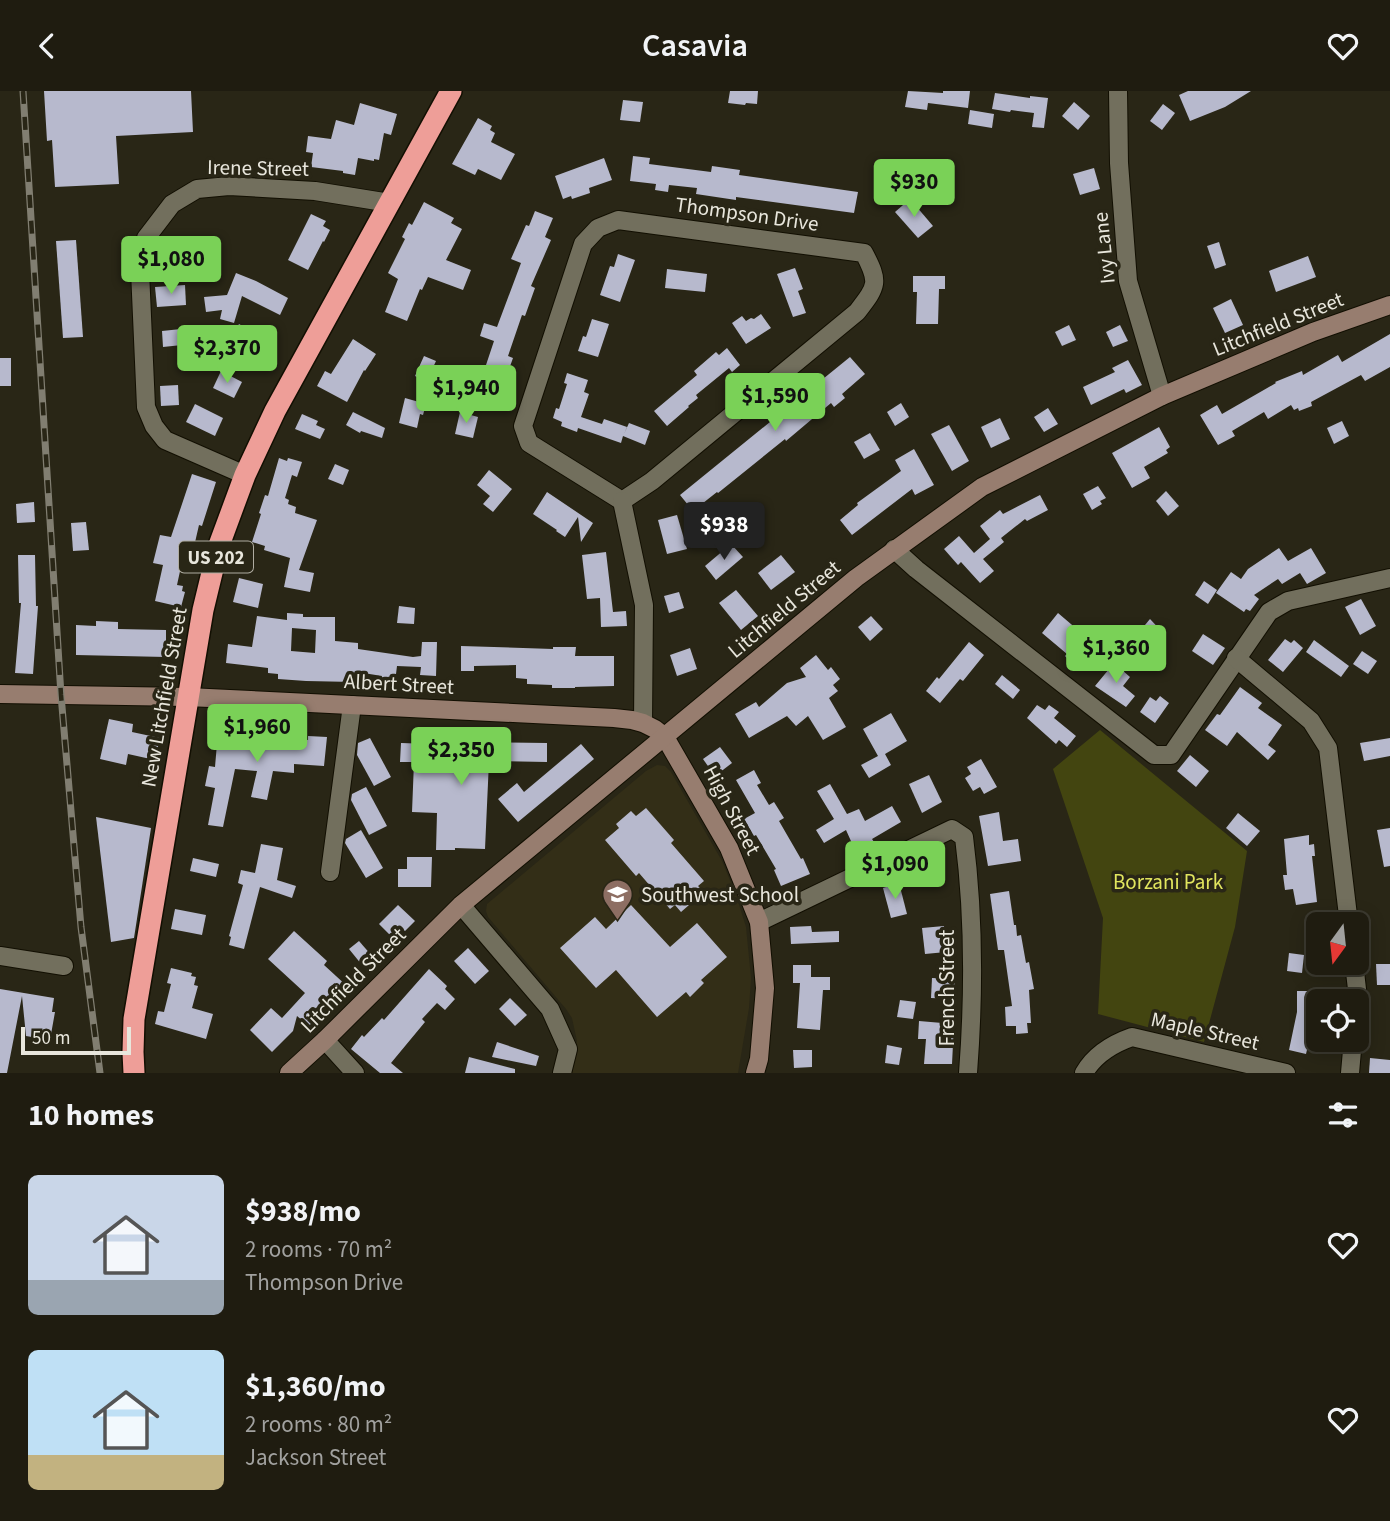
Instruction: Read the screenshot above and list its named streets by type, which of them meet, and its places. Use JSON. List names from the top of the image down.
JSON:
{
  "streets": {
    "highway": ["US 202", "New Litchfield Street"],
    "street": [
      "Irene Street",
      "Thompson Drive",
      "Ivy Lane",
      "Litchfield Street",
      "Albert Street",
      "High Street",
      "French Street",
      "Maple Street"
    ]
  },
  "crossings": [
    ["Irene Street", "New Litchfield Street"],
    ["Ivy Lane", "Litchfield Street"],
    ["Litchfield Street", "Albert Street"],
    ["Litchfield Street", "High Street"],
    ["Albert Street", "New Litchfield Street"],
    ["Albert Street", "High Street"],
    ["High Street", "French Street"]
  ],
  "parks": ["Borzani Park"],
  "places": {
    "school or university": ["Southwest School"]
  },
  "scale_bar": "50 m",
  "north": "bottom",
  "page": {
    "header": "Casavia",
    "price": [
      "$930",
      "$1,080",
      "$2,370",
      "$1,940",
      "$1,590",
      "$938",
      "$1,360",
      "$1,960",
      "$2,350",
      "$1,090"
    ],
    "scale": "50 m",
    "heading": "10 homes",
    "list": [
      {
        "name": "$938/mo",
        "note": "2 rooms · 70 m² · Thompson Drive"
      },
      {
        "name": "$1,360/mo",
        "note": "2 rooms · 80 m² · Jackson Street"
      }
    ]
  }
}
